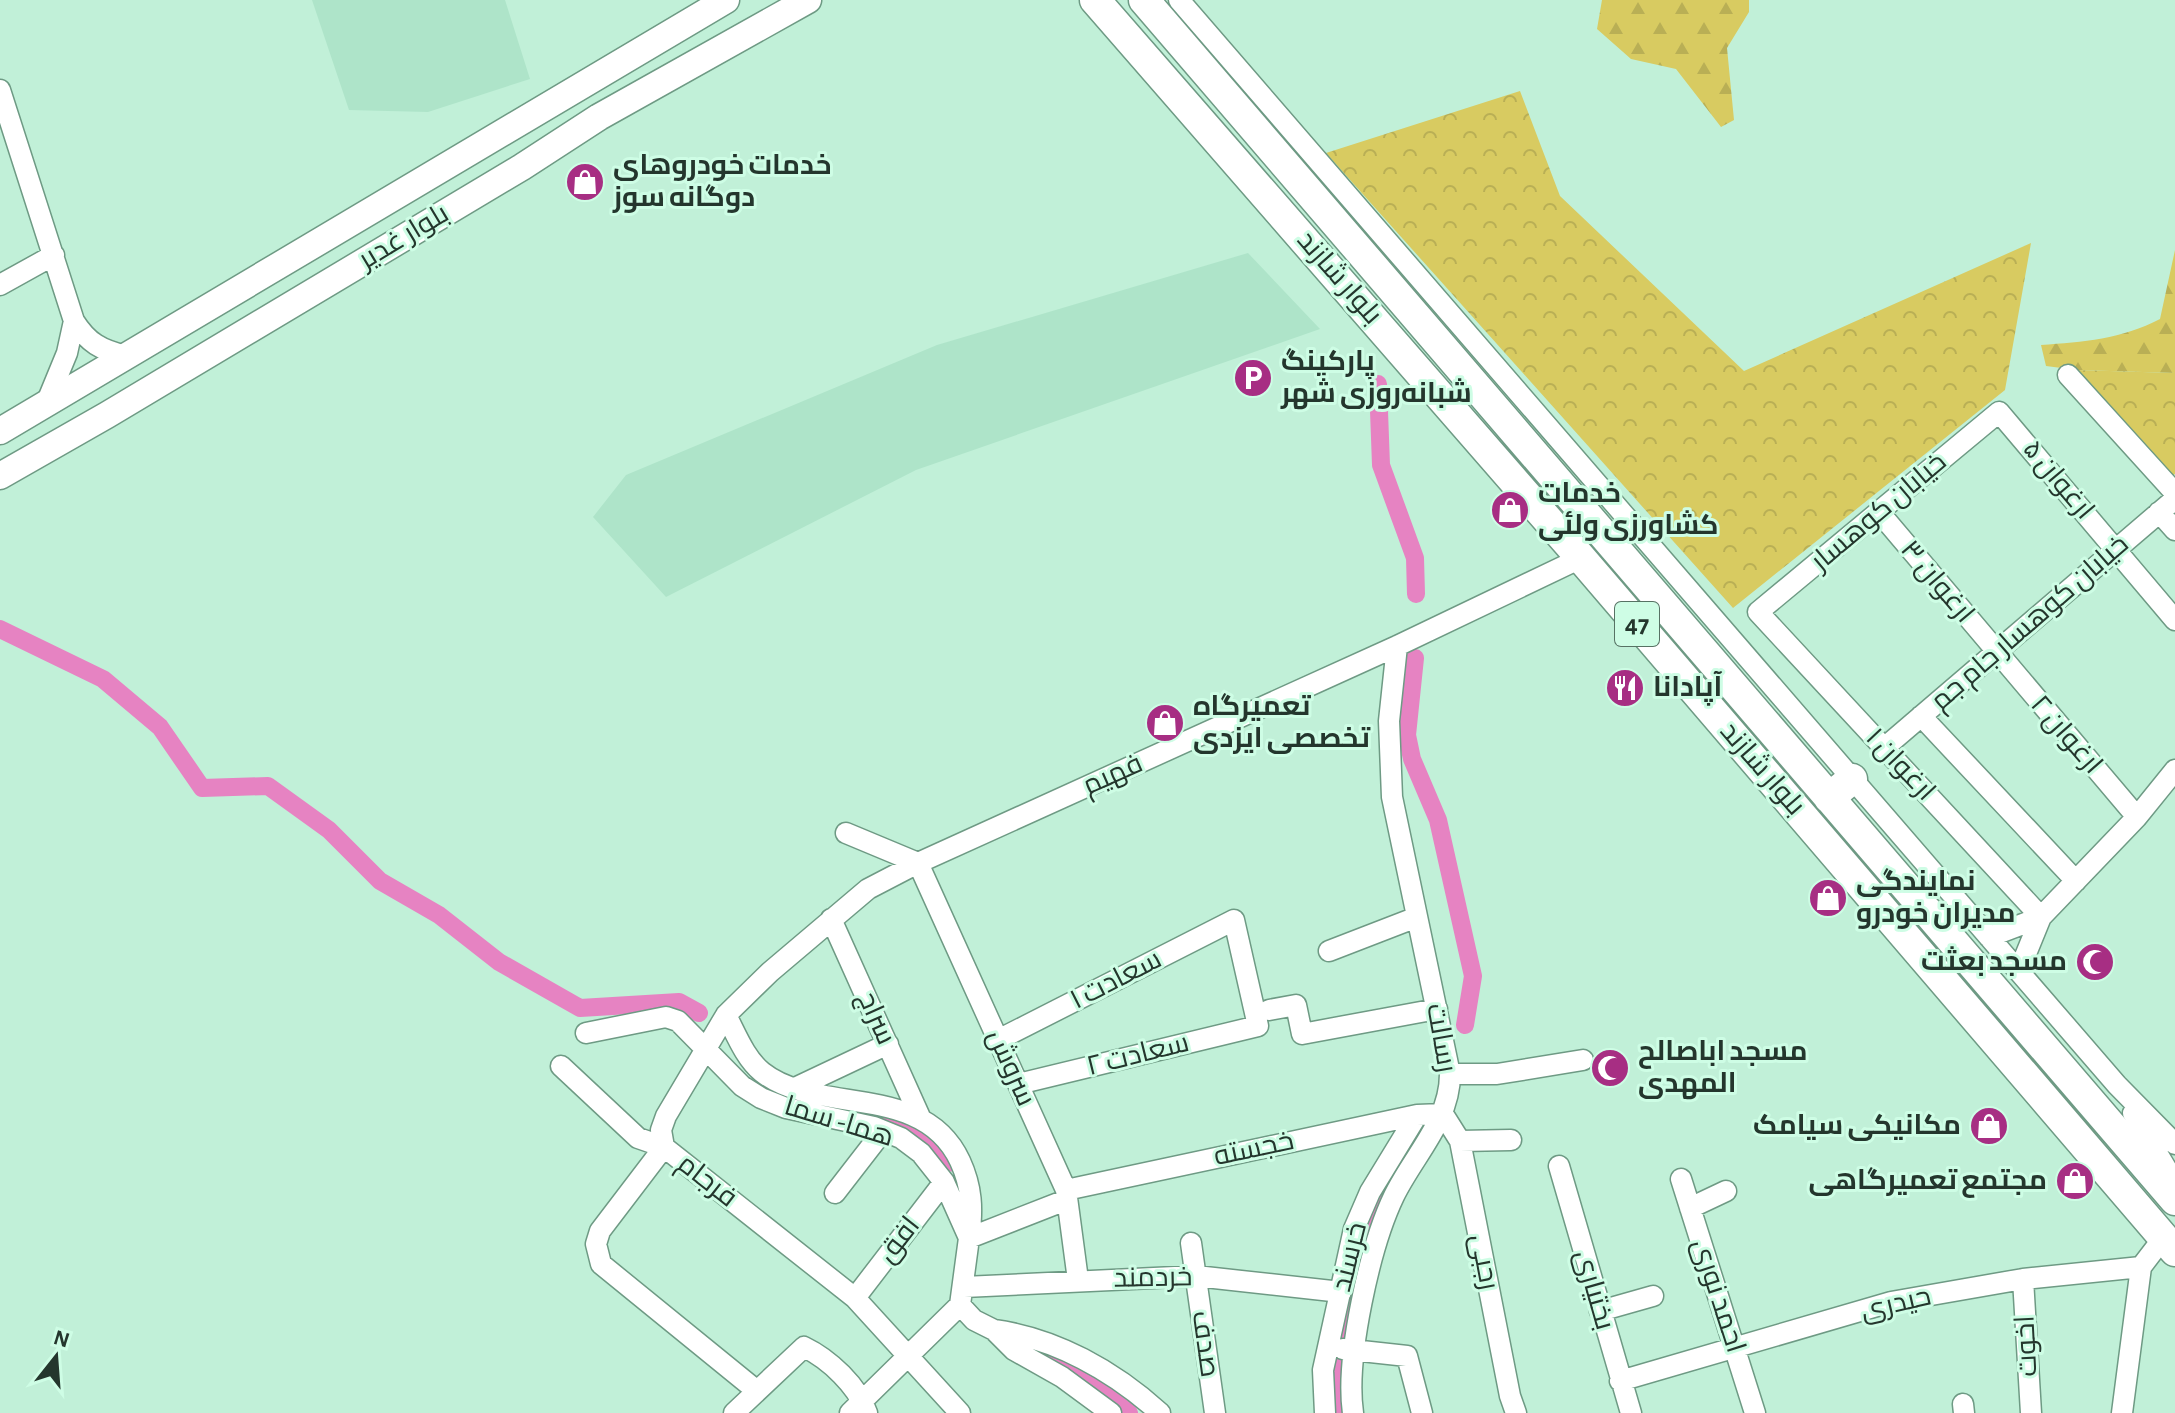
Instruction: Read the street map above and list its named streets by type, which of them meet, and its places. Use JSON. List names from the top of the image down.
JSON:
{
  "streets": {
    "highway": ["بلوار شازند", "47"],
    "main road": ["بلوار غدیر"],
    "street": [
      "ارغوان ۵",
      "خیابان کوهسار",
      "ارغوان ۳",
      "خیابان کوهسار جام جم",
      "ارغوان ۲",
      "ارغوان ۱",
      "فهیم",
      "سعادت ۱",
      "سراج",
      "رسالت",
      "سعادت ۲",
      "سروش",
      "هما- سما",
      "خجسته",
      "فرجام",
      "افق",
      "خرسند",
      "رجبی",
      "خردمند",
      "بختیاری",
      "احمد نوری",
      "حیدری",
      "صدف",
      "اخوت"
    ]
  },
  "crossings": [
    ["بلوار شازند", "فهیم"],
    ["ارغوان ۵", "خیابان کوهسار"],
    ["ارغوان ۵", "خیابان کوهسار جام جم"],
    ["خیابان کوهسار", "ارغوان ۳"],
    ["خیابان کوهسار", "ارغوان ۱"],
    ["ارغوان ۳", "خیابان کوهسار جام جم"],
    ["ارغوان ۳", "ارغوان ۲"],
    ["خیابان کوهسار جام جم", "ارغوان ۲"],
    ["خیابان کوهسار جام جم", "ارغوان ۱"],
    ["فهیم", "سراج"],
    ["فهیم", "رسالت"],
    ["فهیم", "سروش"],
    ["فهیم", "هما- سما"],
    ["سعادت ۱", "سعادت ۲"],
    ["سعادت ۱", "سروش"],
    ["رسالت", "خجسته"],
    ["رسالت", "رجبی"],
    ["سعادت ۲", "سروش"],
    ["سروش", "خجسته"],
    ["سروش", "خردمند"],
    ["هما- سما", "خجسته"],
    ["هما- سما", "افق"],
    ["هما- سما", "خردمند"],
    ["خجسته", "خرسند"],
    ["خجسته", "رجبی"],
    ["فرجام", "افق"],
    ["خرسند", "خردمند"],
    ["خردمند", "صدف"],
    ["بختیاری", "حیدری"],
    ["احمد نوری", "حیدری"],
    ["حیدری", "اخوت"]
  ],
  "places": {
    "shop": [
      "خدمات خودروهای دوگانه سوز",
      "خدمات کشاورزی ولئی",
      "تعمیرگاه تخصصی ایزدی",
      "نمایندگی مدیران خودرو",
      "مکانیکی سیامک",
      "مجتمع تعمیرگاهی"
    ],
    "parking": ["پارکینگ شبانه‌روزی شهر"],
    "restaurant": ["آپادانا"],
    "mosque": ["مسجد بعثت", "مسجد اباصالح المهدی"]
  },
  "north": "top"
}
